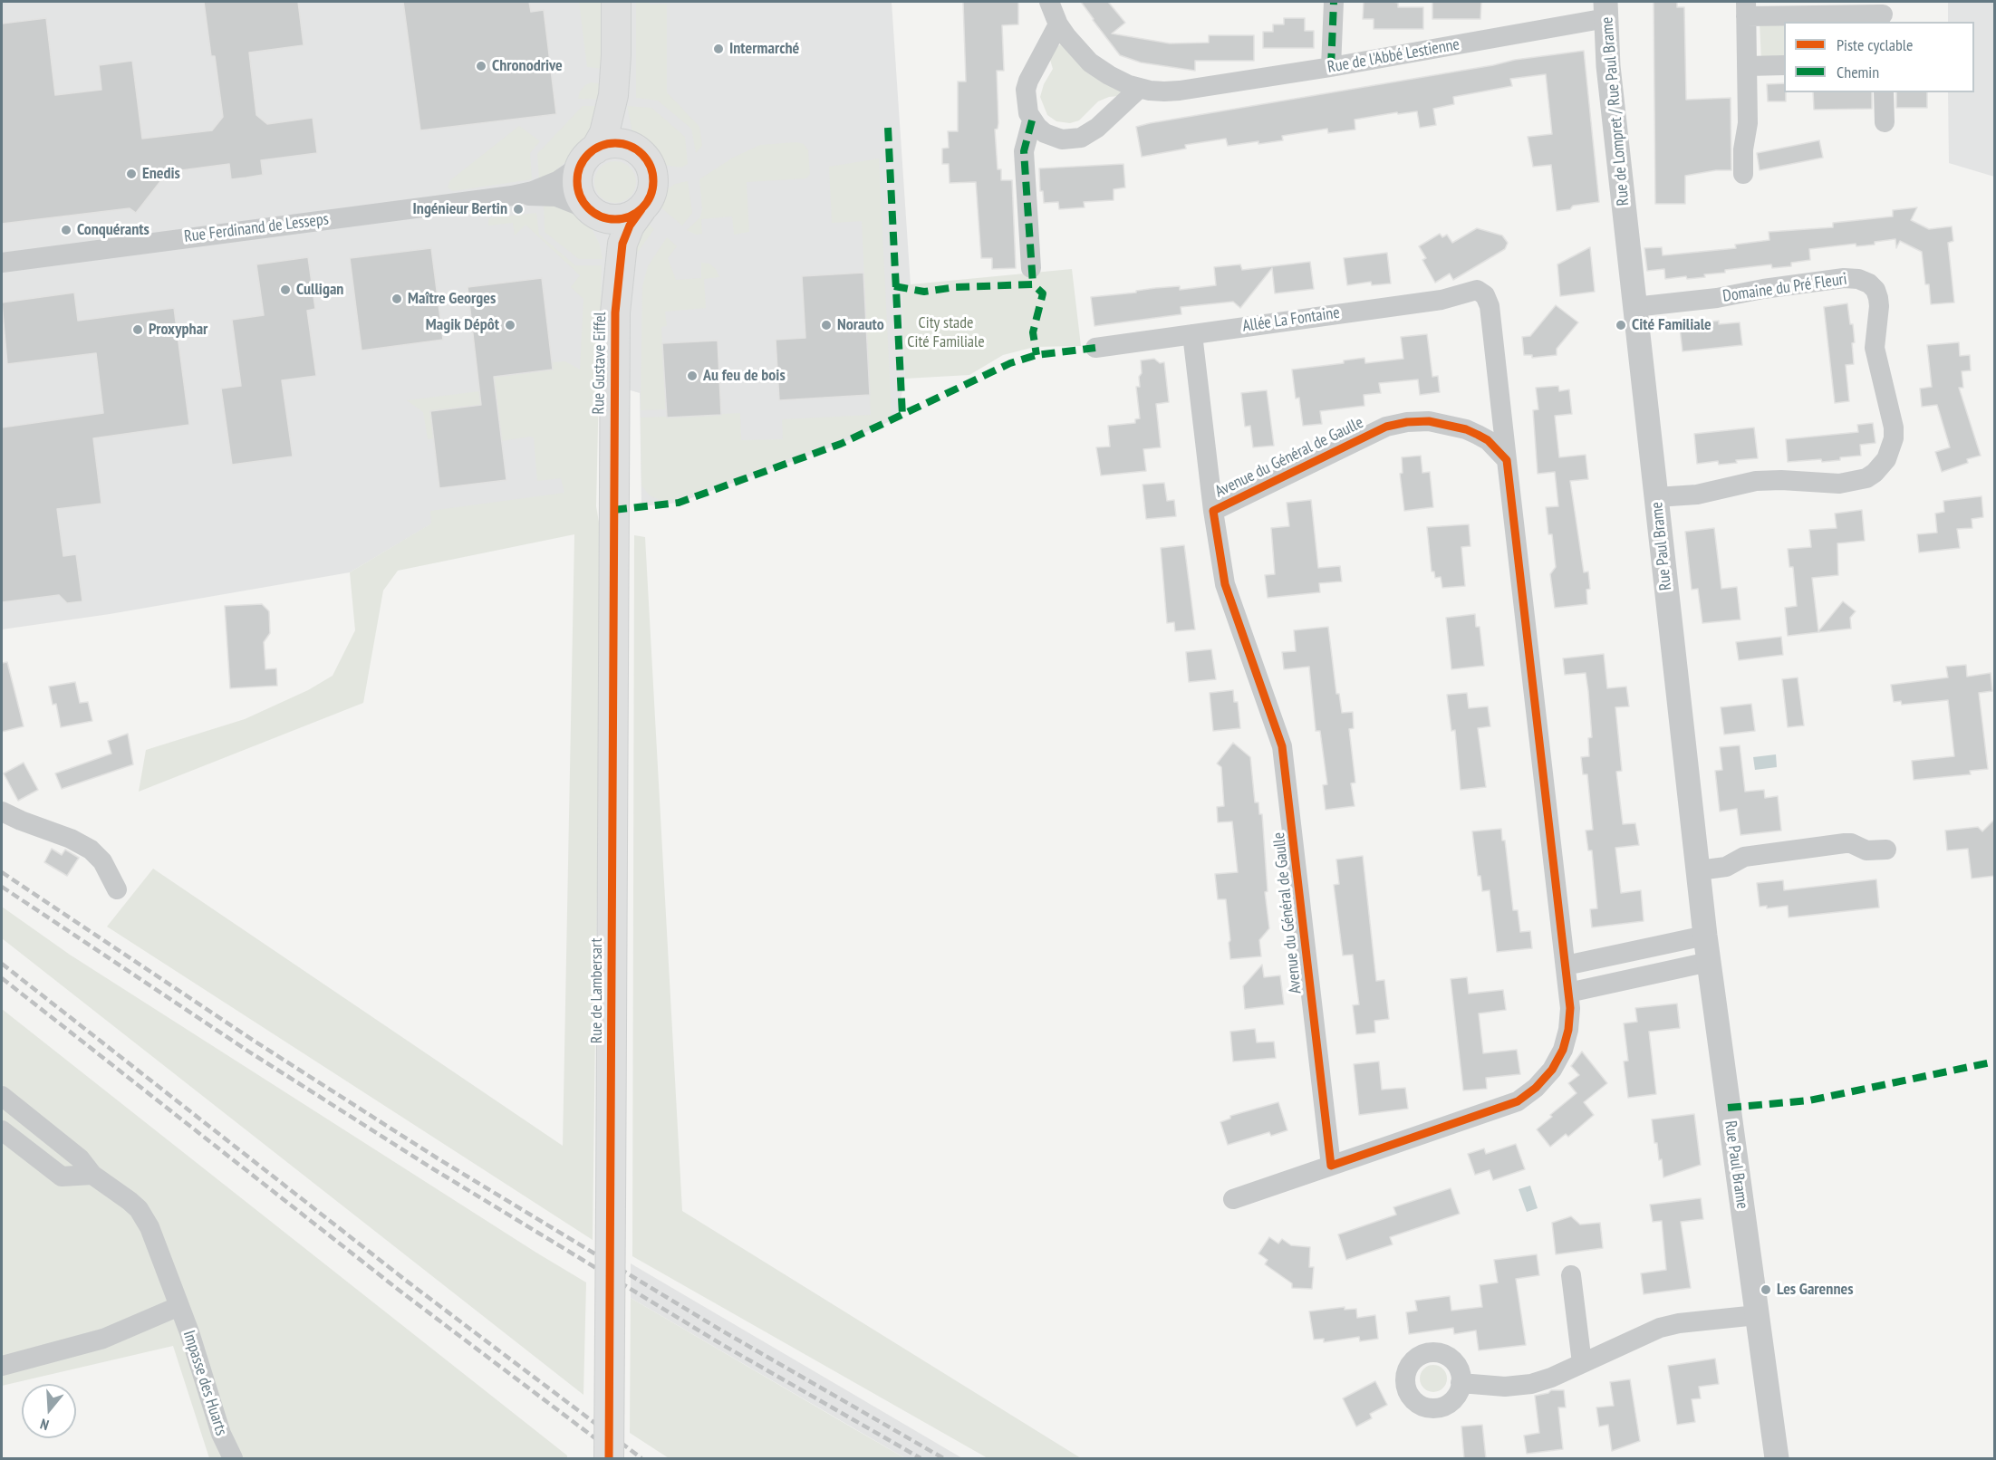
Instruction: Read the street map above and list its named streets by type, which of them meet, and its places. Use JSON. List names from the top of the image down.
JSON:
{
  "streets": {
    "main road": ["Rue Gustave Eiffel", "Rue de Lambersart"],
    "street": [
      "Rue de l'Abbé Lestienne",
      "Rue de Lompret / Rue Paul Brame",
      "Rue Ferdinand de Lesseps",
      "Domaine du Pré Fleuri",
      "Allée La Fontaine",
      "Avenue du Général de Gaulle",
      "Rue Paul Brame",
      "Impasse des Huarts"
    ]
  },
  "crossings": [
    ["Rue de l'Abbé Lestienne", "Rue de Lompret / Rue Paul Brame"],
    ["Rue de Lompret / Rue Paul Brame", "Rue Paul Brame"],
    ["Rue Ferdinand de Lesseps", "Rue Gustave Eiffel"],
    ["Domaine du Pré Fleuri", "Rue Paul Brame"],
    ["Allée La Fontaine", "Avenue du Général de Gaulle"],
    ["Rue Gustave Eiffel", "Rue de Lambersart"]
  ],
  "parks": ["City stade Cité Familiale"],
  "places": [
    "Intermarché",
    "Chronodrive",
    "Enedis",
    "Ingénieur Bertin",
    "Conquérants",
    "Culligan",
    "Maître Georges",
    "Magik Dépôt",
    "Norauto",
    "Cité Familiale",
    "Proxyphar",
    "Au feu de bois",
    "Les Garennes"
  ],
  "legend": ["Piste cyclable", "Chemin"],
  "north": "bottom"
}
